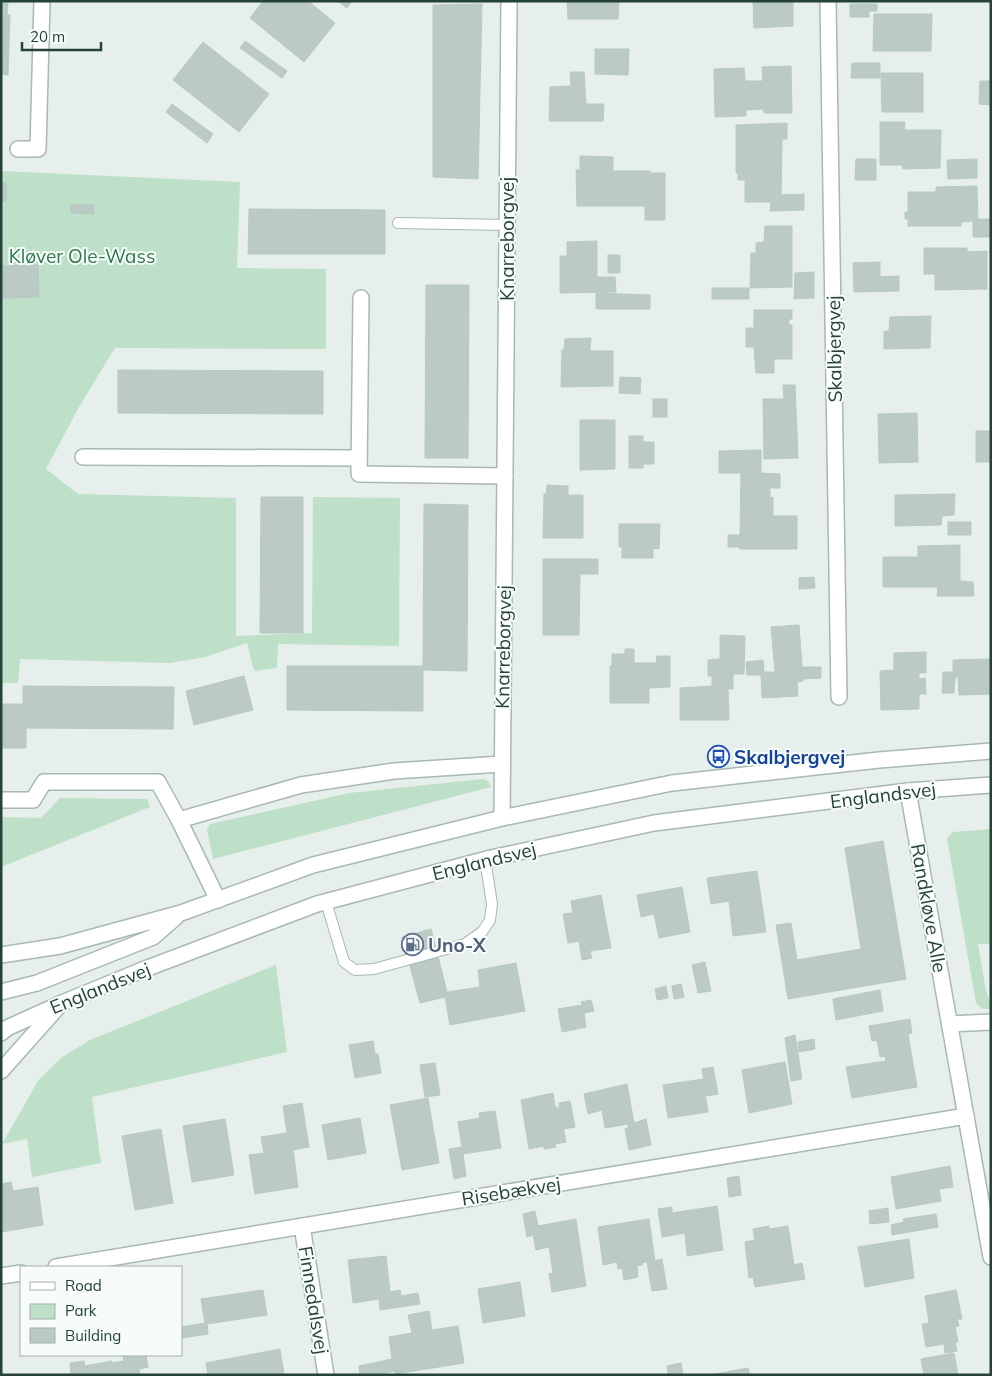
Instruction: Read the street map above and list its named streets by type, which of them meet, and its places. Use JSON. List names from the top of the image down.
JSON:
{
  "streets": {
    "street": [
      "Knarreborgvej",
      "Skalbjergvej",
      "Englandsvej",
      "Randkløve Alle",
      "Risebækvej",
      "Finnedalsvej"
    ]
  },
  "crossings": [
    ["Knarreborgvej", "Englandsvej"],
    ["Englandsvej", "Randkløve Alle"],
    ["Randkløve Alle", "Risebækvej"],
    ["Risebækvej", "Finnedalsvej"]
  ],
  "parks": ["Kløver Ole-Wass"],
  "places": {
    "bus stop": ["Skalbjergvej"],
    "fuel station": ["Uno-X"]
  },
  "legend": ["Road", "Park", "Building"],
  "scale_bar": "20 m"
}
